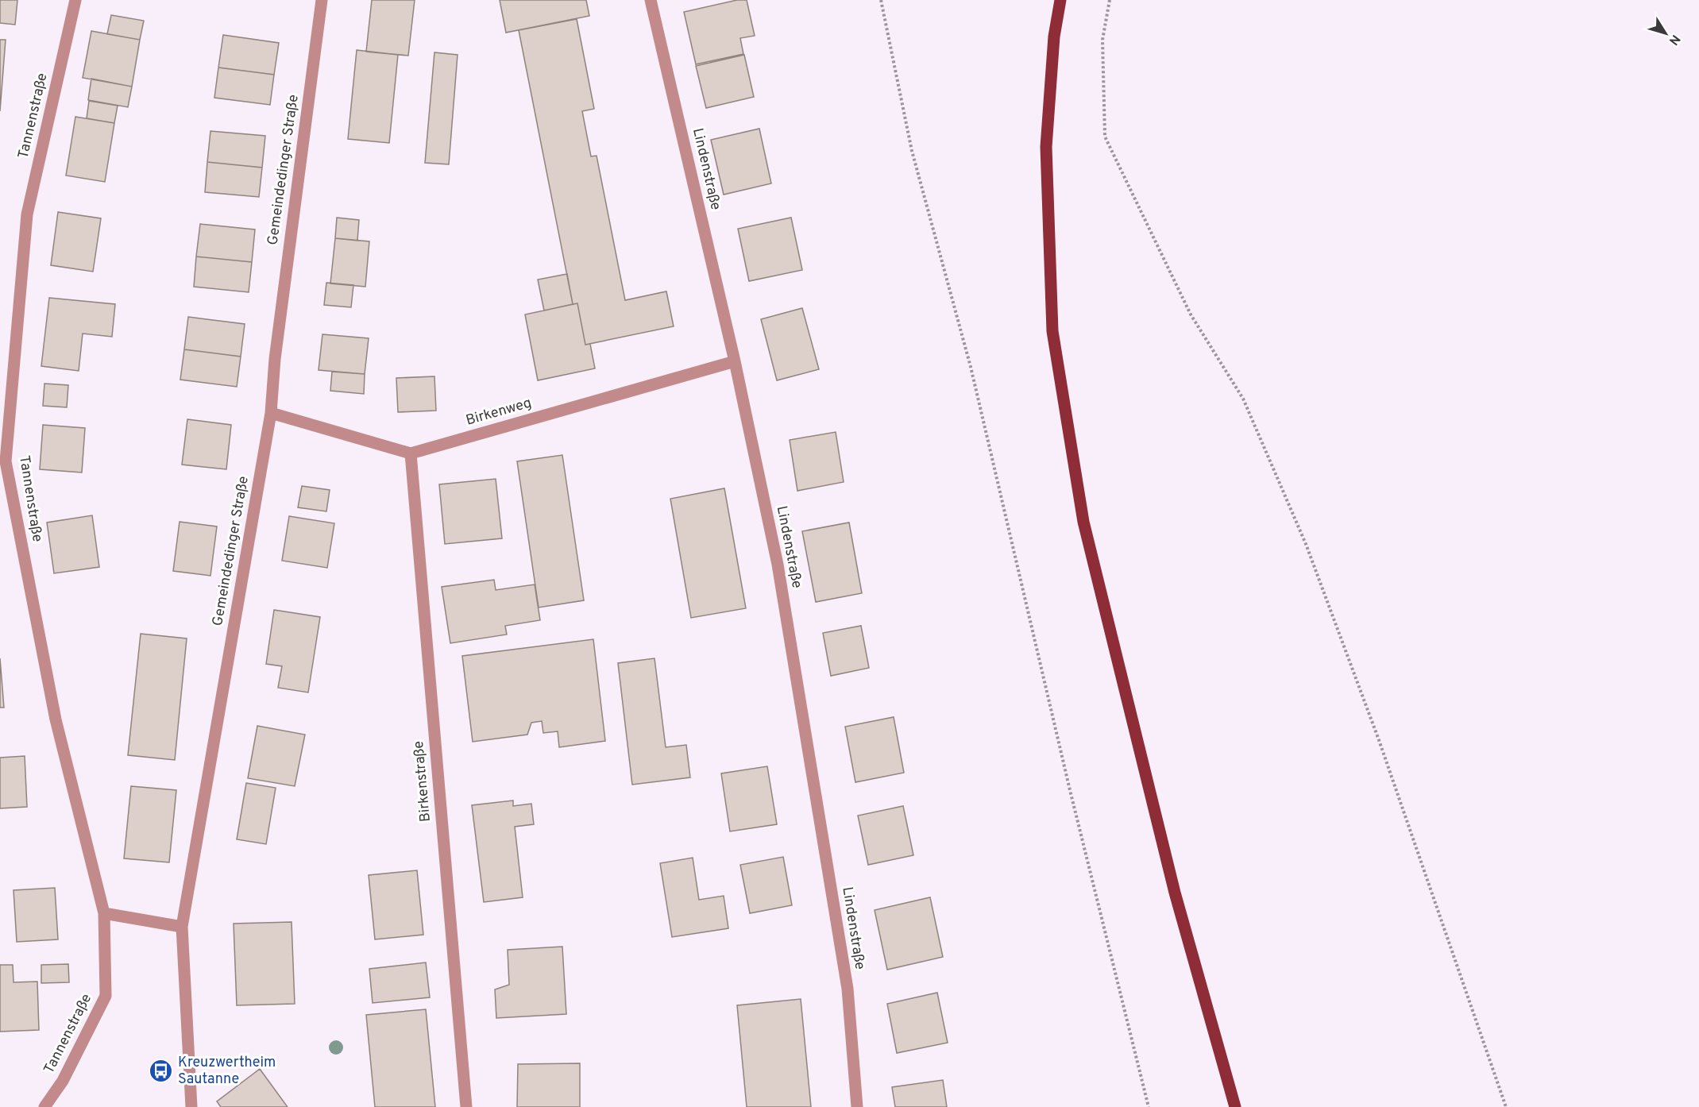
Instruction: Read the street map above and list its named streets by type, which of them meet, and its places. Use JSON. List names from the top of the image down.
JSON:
{
  "streets": {
    "street": [
      "Tannenstraße",
      "Lindenstraße",
      "Gemeindedinger Straße",
      "Birkenweg",
      "Birkenstraße"
    ]
  },
  "crossings": [
    ["Lindenstraße", "Birkenweg"],
    ["Birkenweg", "Birkenstraße"]
  ],
  "places": {
    "bus stop": ["Kreuzwertheim Sautanne"]
  },
  "north": "bottom right"
}
